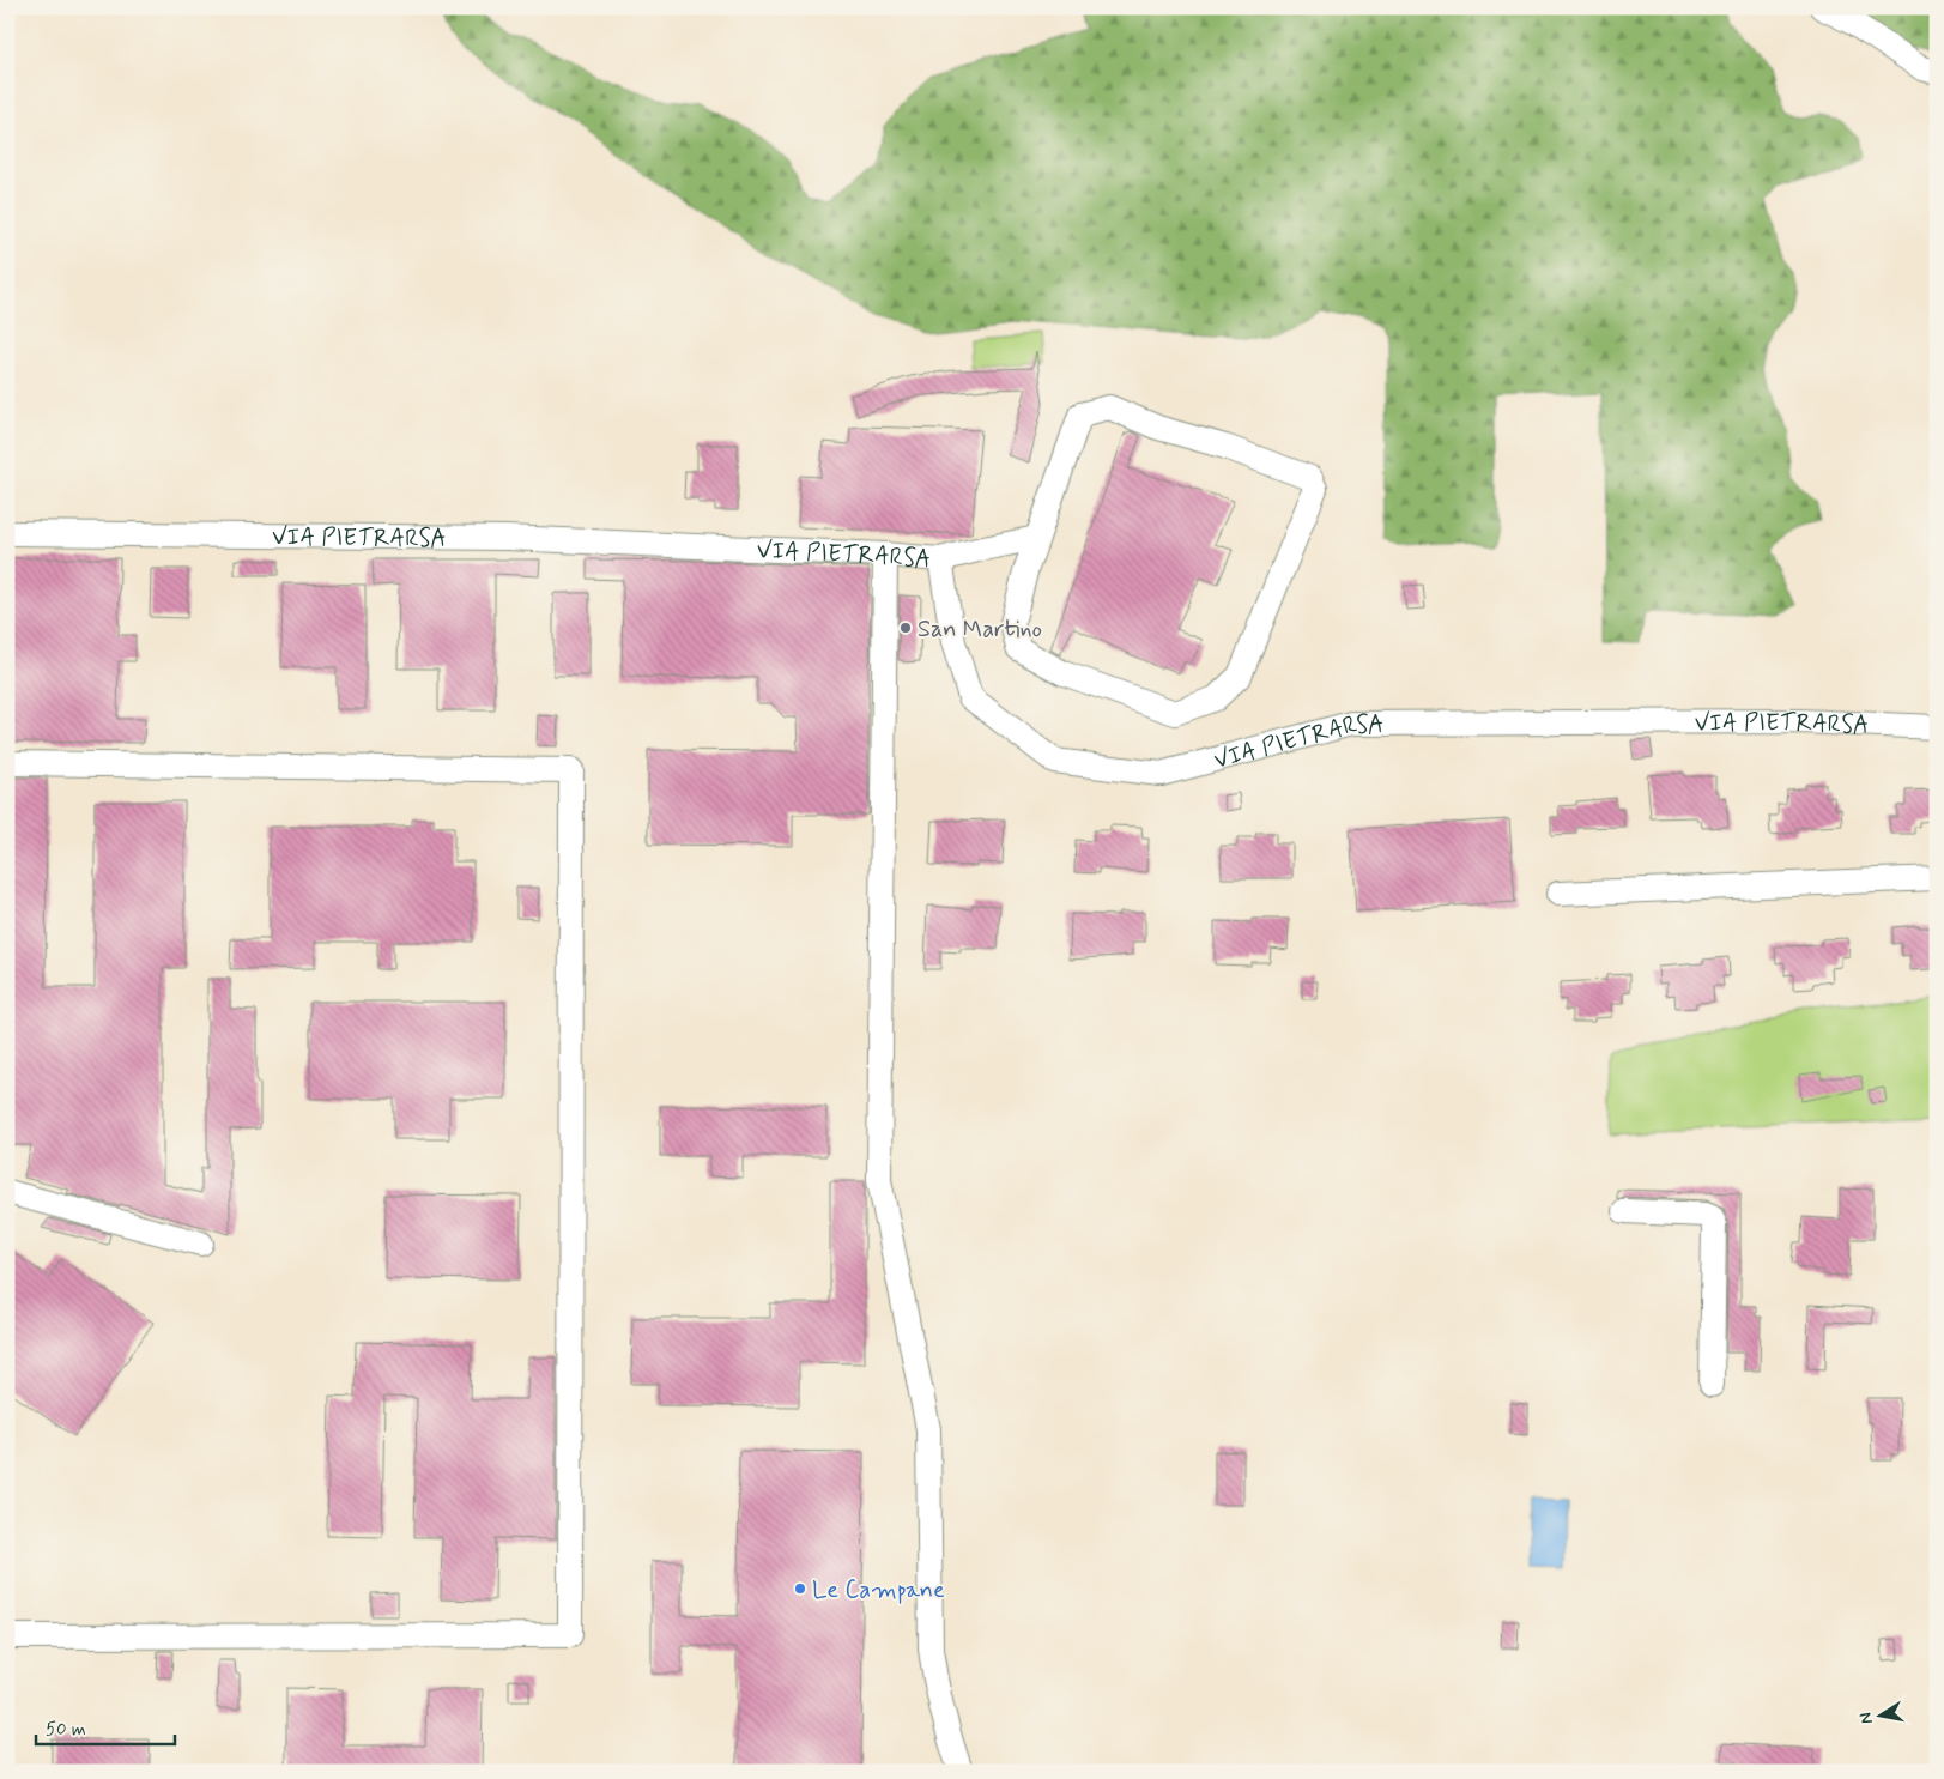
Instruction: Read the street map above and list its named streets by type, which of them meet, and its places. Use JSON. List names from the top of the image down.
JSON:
{
  "streets": {
    "street": ["VIA PIETRARSA"]
  },
  "places": ["San Martino", "Le Campane"],
  "scale_bar": "50 m",
  "north": "left"
}
